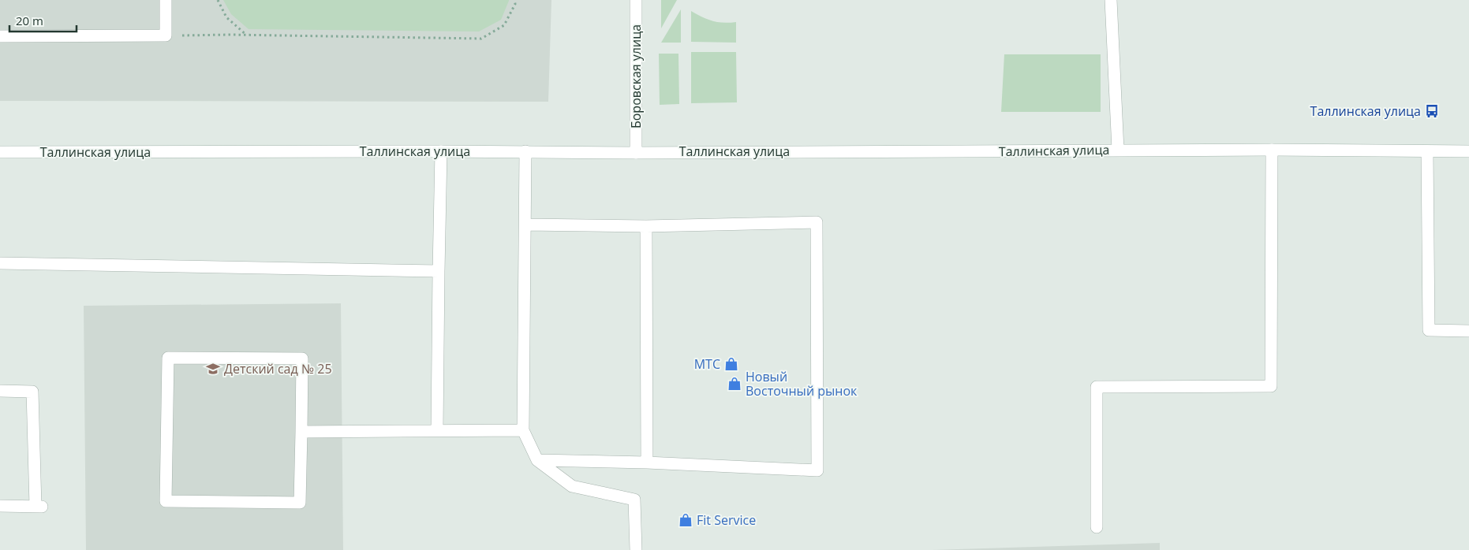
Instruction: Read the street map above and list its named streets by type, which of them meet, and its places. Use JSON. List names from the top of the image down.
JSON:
{
  "streets": {
    "street": ["Боровская улица", "Таллинская улица"]
  },
  "crossings": [
    ["Боровская улица", "Таллинская улица"]
  ],
  "places": {
    "bus stop": ["Таллинская улица"],
    "shop": ["МТС", "Новый Восточный рынок", "Fit Service"],
    "school or university": ["Детский сад № 25"]
  },
  "scale_bar": "20 m"
}
